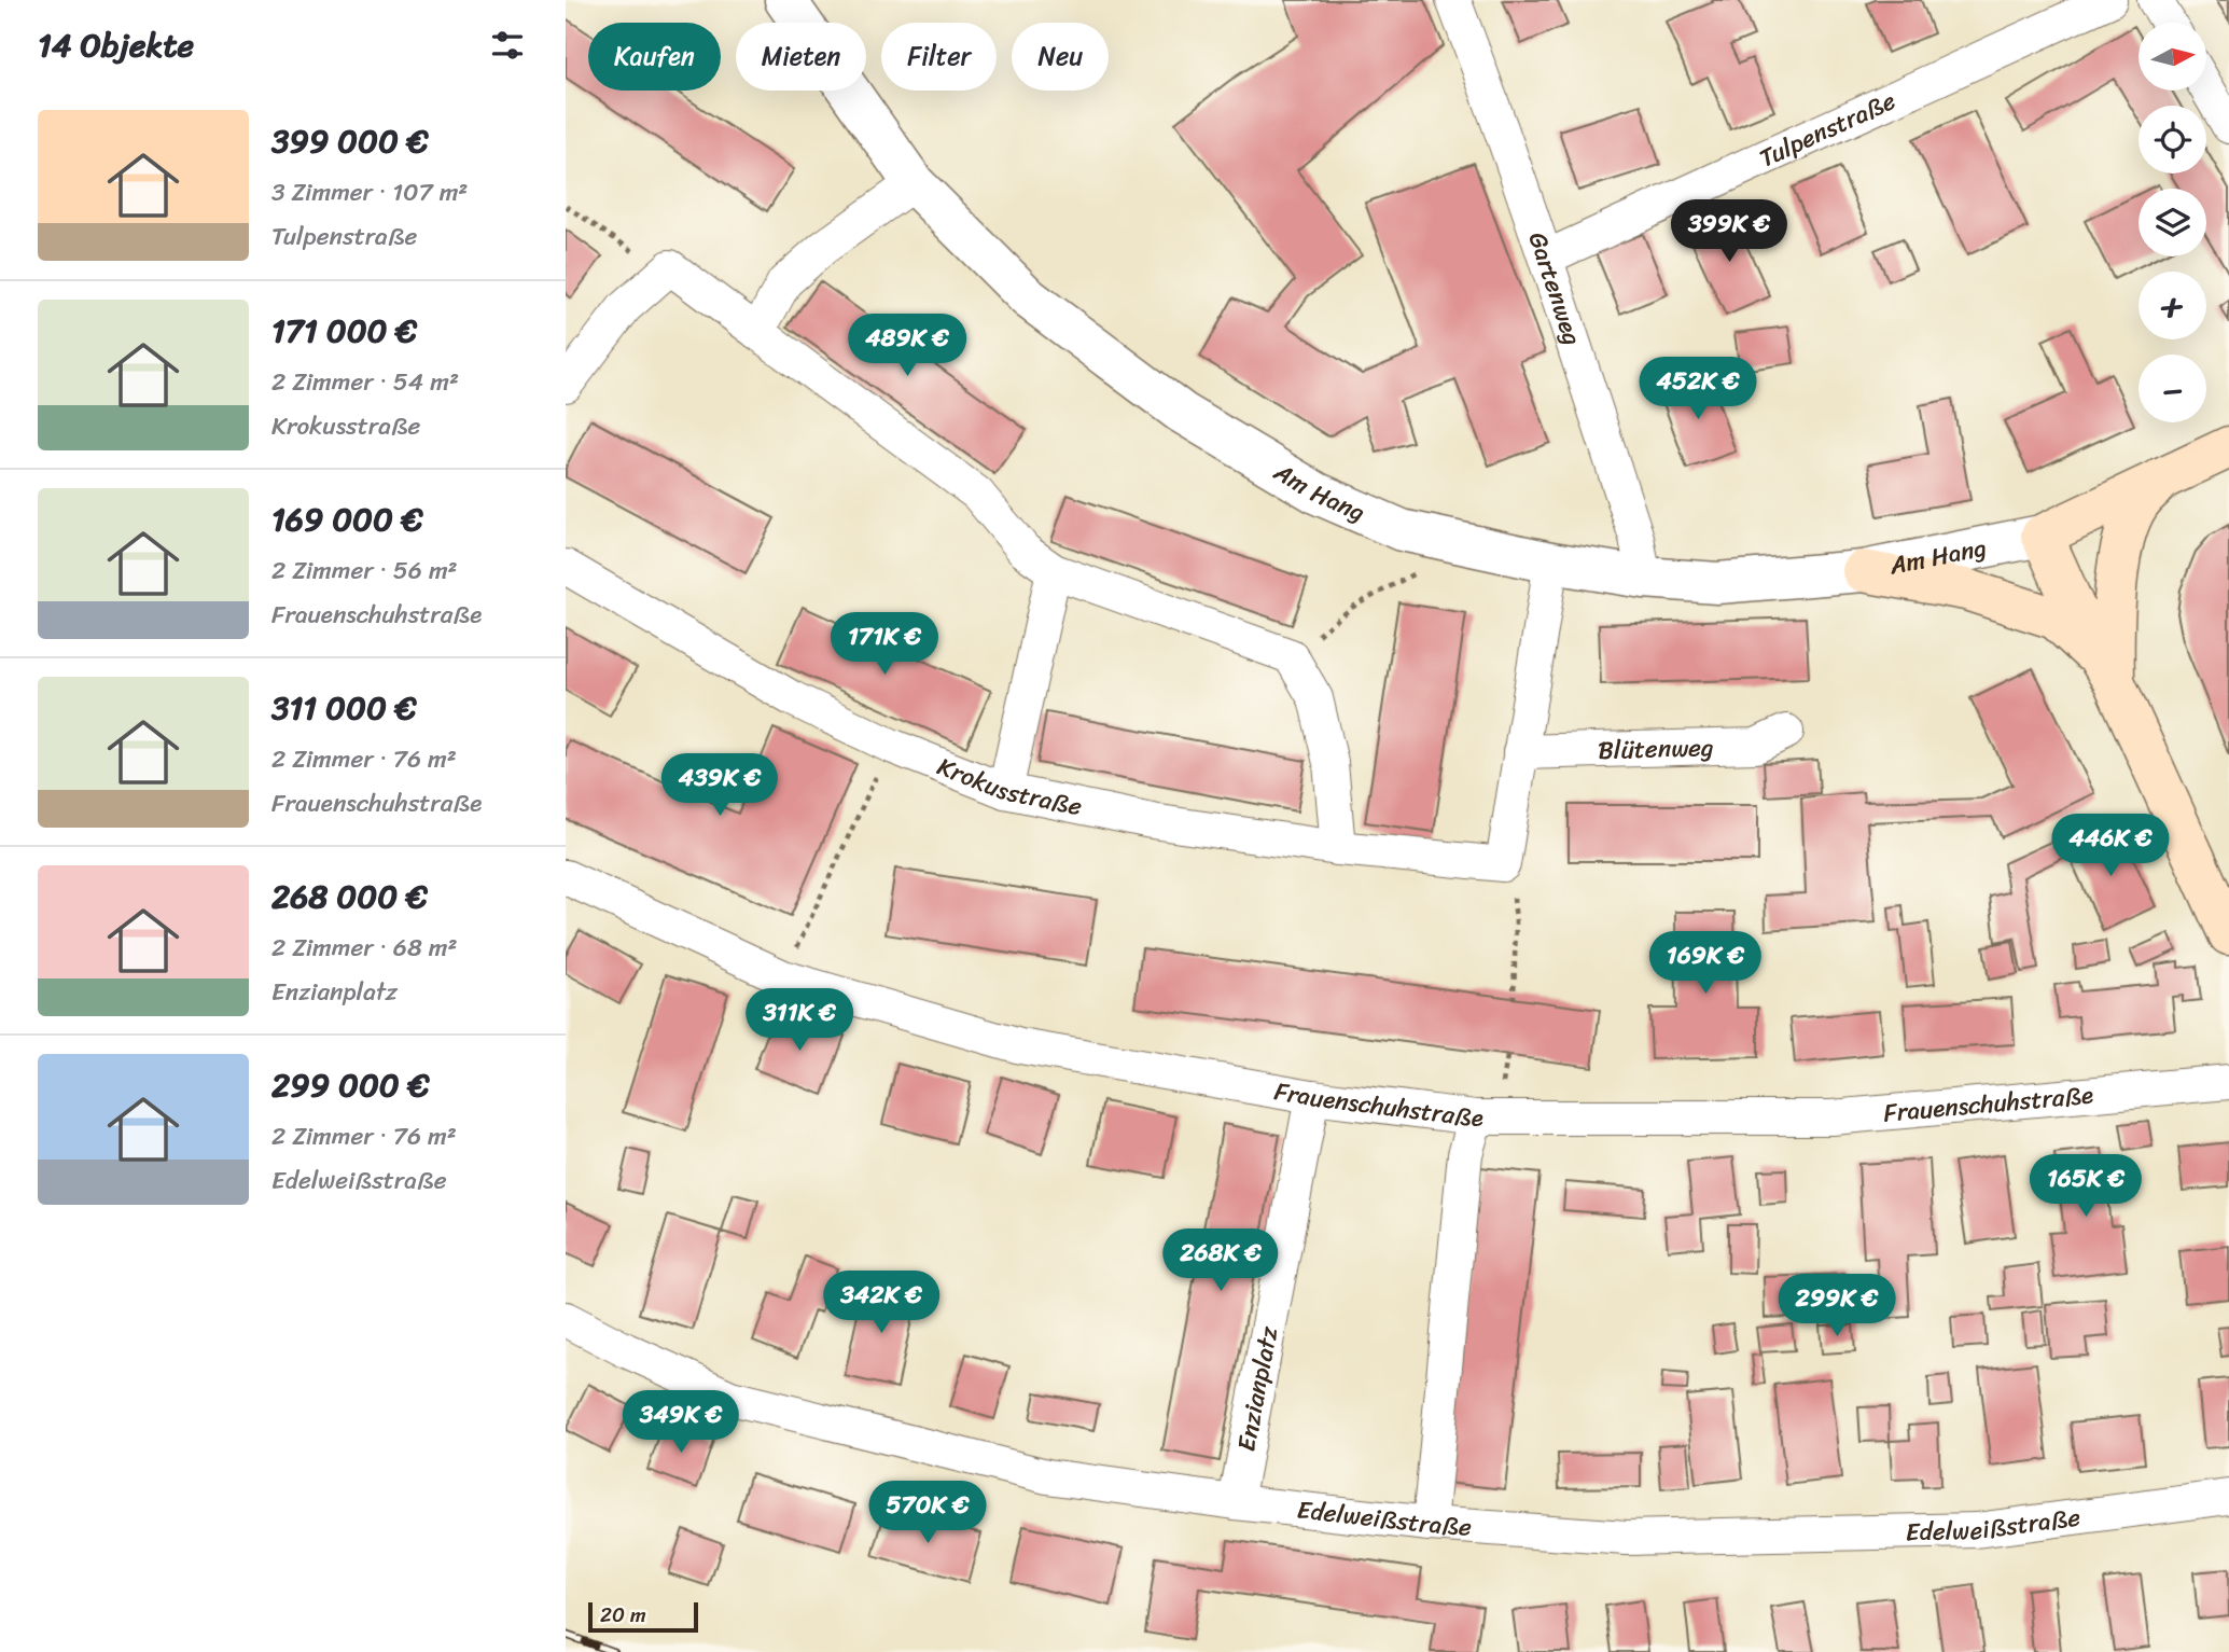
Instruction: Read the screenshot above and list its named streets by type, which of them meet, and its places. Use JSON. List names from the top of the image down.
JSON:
{
  "streets": {
    "street": [
      "Tulpenstraße",
      "Gartenweg",
      "Am Hang",
      "Blütenweg",
      "Krokusstraße",
      "Frauenschuhstraße",
      "Enzianplatz",
      "Edelweißstraße"
    ]
  },
  "crossings": [
    ["Tulpenstraße", "Gartenweg"],
    ["Gartenweg", "Am Hang"],
    ["Frauenschuhstraße", "Enzianplatz"],
    ["Enzianplatz", "Edelweißstraße"]
  ],
  "scale_bar": "20 m",
  "north": "right",
  "page": {
    "heading": "14 Objekte",
    "map_buttons": ["+", "−"],
    "chip": [
      "Kaufen",
      "Mieten",
      "Filter",
      "Neu"
    ],
    "list": [
      {
        "name": "399 000 €",
        "note": "3 Zimmer · 107 m² · Tulpenstraße"
      },
      {
        "name": "171 000 €",
        "note": "2 Zimmer · 54 m² · Krokusstraße"
      },
      {
        "name": "169 000 €",
        "note": "2 Zimmer · 56 m² · Frauenschuhstraße"
      },
      {
        "name": "311 000 €",
        "note": "2 Zimmer · 76 m² · Frauenschuhstraße"
      },
      {
        "name": "268 000 €",
        "note": "2 Zimmer · 68 m² · Enzianplatz"
      },
      {
        "name": "299 000 €",
        "note": "2 Zimmer · 76 m² · Edelweißstraße"
      }
    ],
    "price": [
      "399K €",
      "489K €",
      "452K €",
      "171K €",
      "439K €",
      "446K €",
      "169K €",
      "311K €",
      "165K €",
      "268K €",
      "342K €",
      "299K €",
      "349K €",
      "570K €"
    ],
    "scale": "20 m"
  }
}
